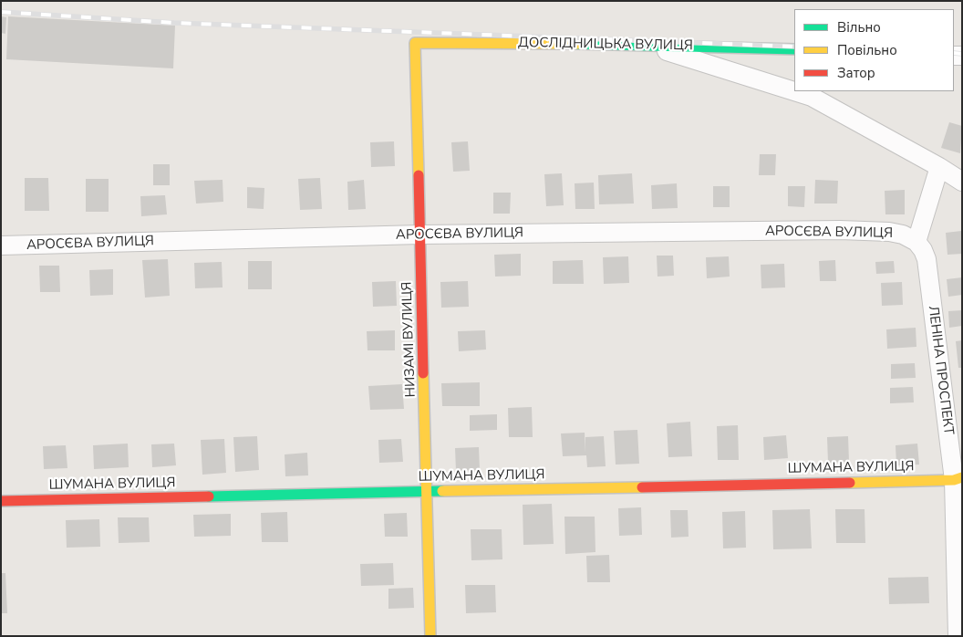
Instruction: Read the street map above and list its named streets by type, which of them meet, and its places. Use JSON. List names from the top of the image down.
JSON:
{
  "streets": {
    "street": [
      "ДОСЛІДНИЦЬКА ВУЛИЦЯ",
      "АРОСЄВА ВУЛИЦЯ",
      "НИЗАМІ ВУЛИЦЯ",
      "ЛЕНІНА ПРОСПЕКТ",
      "ШУМАНА ВУЛИЦЯ"
    ]
  },
  "crossings": [
    ["ДОСЛІДНИЦЬКА ВУЛИЦЯ", "НИЗАМІ ВУЛИЦЯ"],
    ["АРОСЄВА ВУЛИЦЯ", "НИЗАМІ ВУЛИЦЯ"],
    ["АРОСЄВА ВУЛИЦЯ", "ЛЕНІНА ПРОСПЕКТ"],
    ["НИЗАМІ ВУЛИЦЯ", "ШУМАНА ВУЛИЦЯ"],
    ["ЛЕНІНА ПРОСПЕКТ", "ШУМАНА ВУЛИЦЯ"]
  ],
  "legend": ["Вільно", "Повільно", "Затор"]
}
